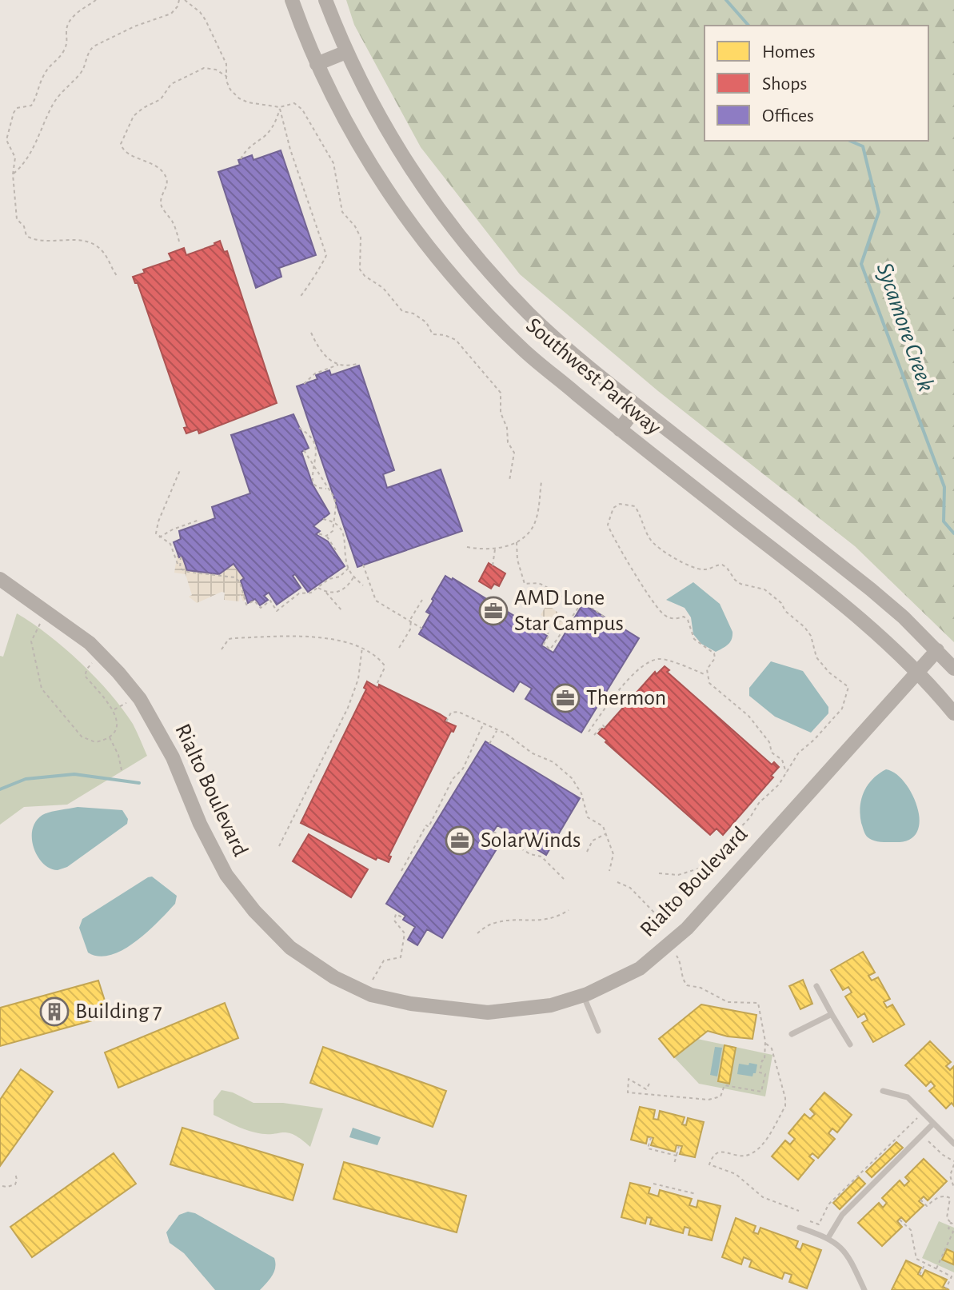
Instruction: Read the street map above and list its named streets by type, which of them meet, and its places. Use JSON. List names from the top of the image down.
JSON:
{
  "streets": {
    "main road": ["Southwest Parkway", "Rialto Boulevard"]
  },
  "crossings": [
    ["Southwest Parkway", "Rialto Boulevard"]
  ],
  "water": ["Sycamore Creek"],
  "places": {
    "office": ["AMD Lone Star Campus", "Thermon", "SolarWinds"],
    "building": ["Building 7"]
  },
  "legend": ["Homes", "Shops", "Offices"]
}
